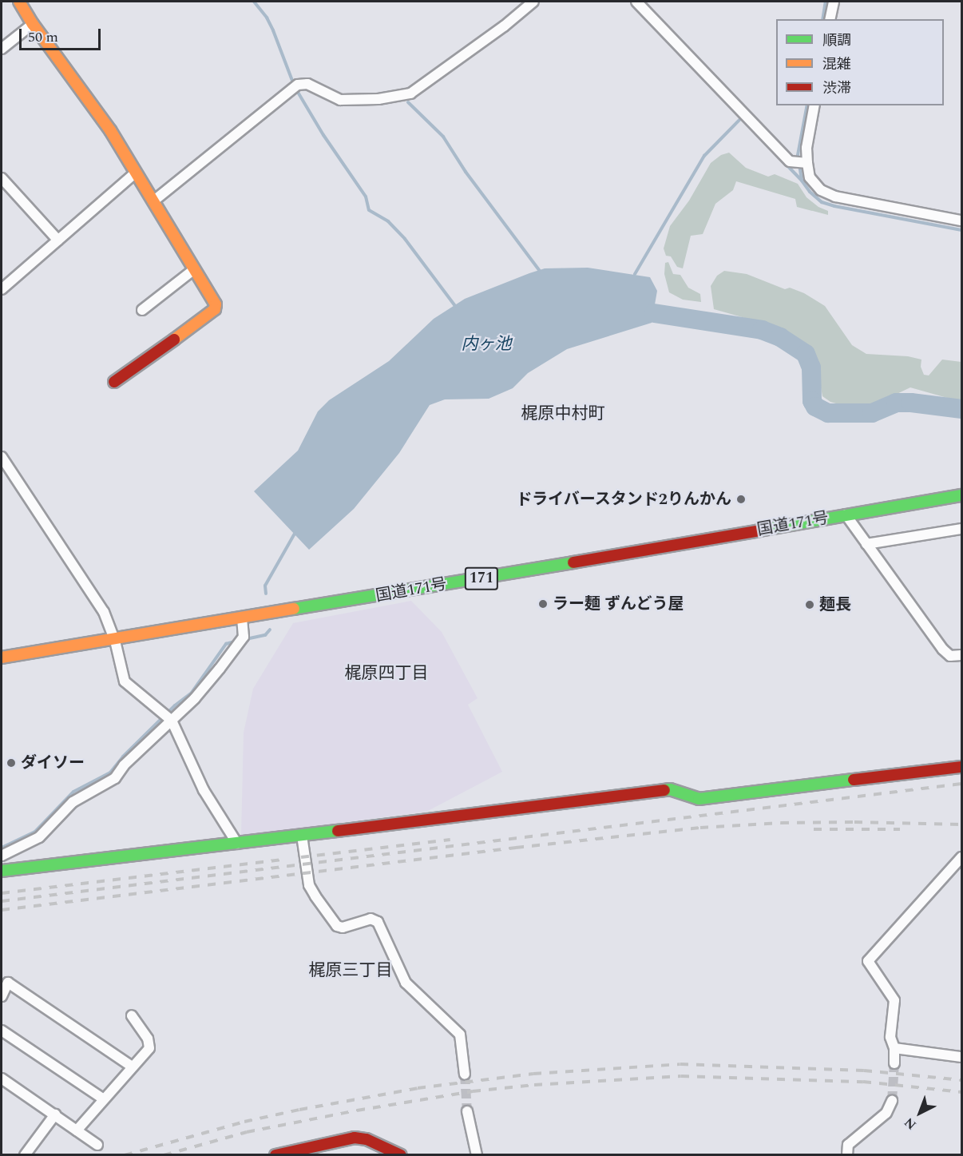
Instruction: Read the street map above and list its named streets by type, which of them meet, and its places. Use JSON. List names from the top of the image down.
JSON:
{
  "streets": {
    "main road": ["国道171号", "171"]
  },
  "districts": ["梶原中村町", "梶原四丁目", "梶原三丁目"],
  "water": ["内ヶ池"],
  "places": [
    "ドライバースタンド2りんかん",
    "ラー麺 ずんどう屋",
    "麺長",
    "ダイソー"
  ],
  "legend": ["順調", "混雑", "渋滞"],
  "scale_bar": "50 m",
  "north": "bottom left"
}
